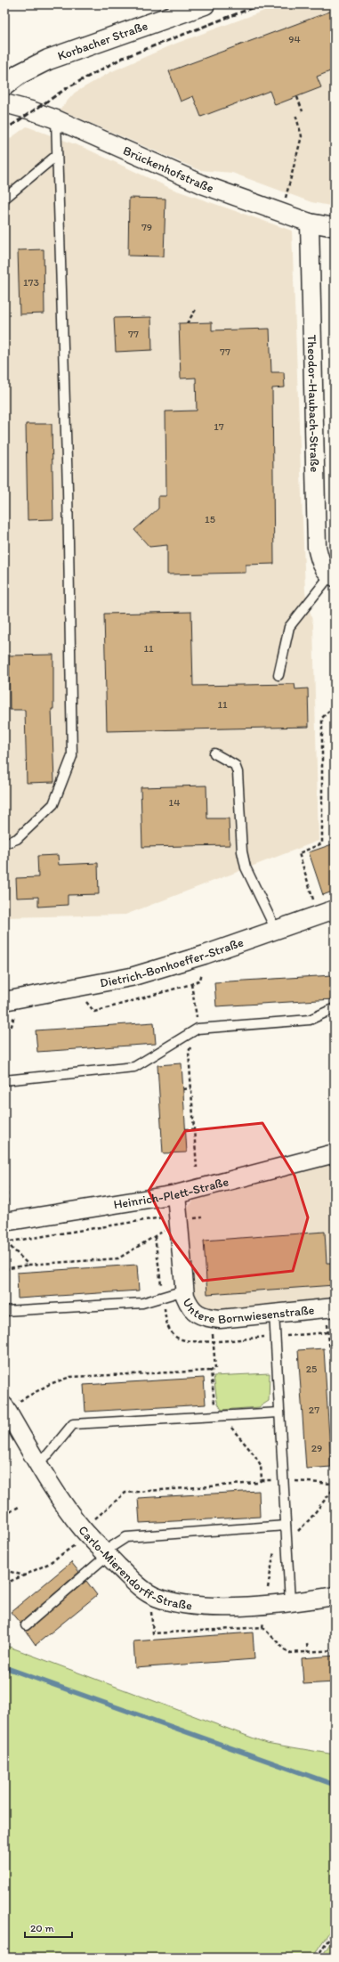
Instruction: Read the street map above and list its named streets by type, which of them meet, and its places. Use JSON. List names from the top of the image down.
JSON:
{
  "streets": {
    "street": [
      "Korbacher Straße",
      "Brückenhofstraße",
      "Theodor-Haubach-Straße",
      "Dietrich-Bonhoeffer-Straße",
      "Heinrich-Plett-Straße",
      "Untere Bornwiesenstraße",
      "Carlo-Mierendorff-Straße"
    ]
  },
  "crossings": [
    ["Brückenhofstraße", "Theodor-Haubach-Straße"],
    ["Heinrich-Plett-Straße", "Untere Bornwiesenstraße"]
  ],
  "house_numbers": [
    "94",
    "79",
    "173",
    "77",
    "77",
    "17",
    "15",
    "11",
    "11",
    "14",
    "25",
    "27",
    "29"
  ],
  "scale_bar": "20 m"
}
